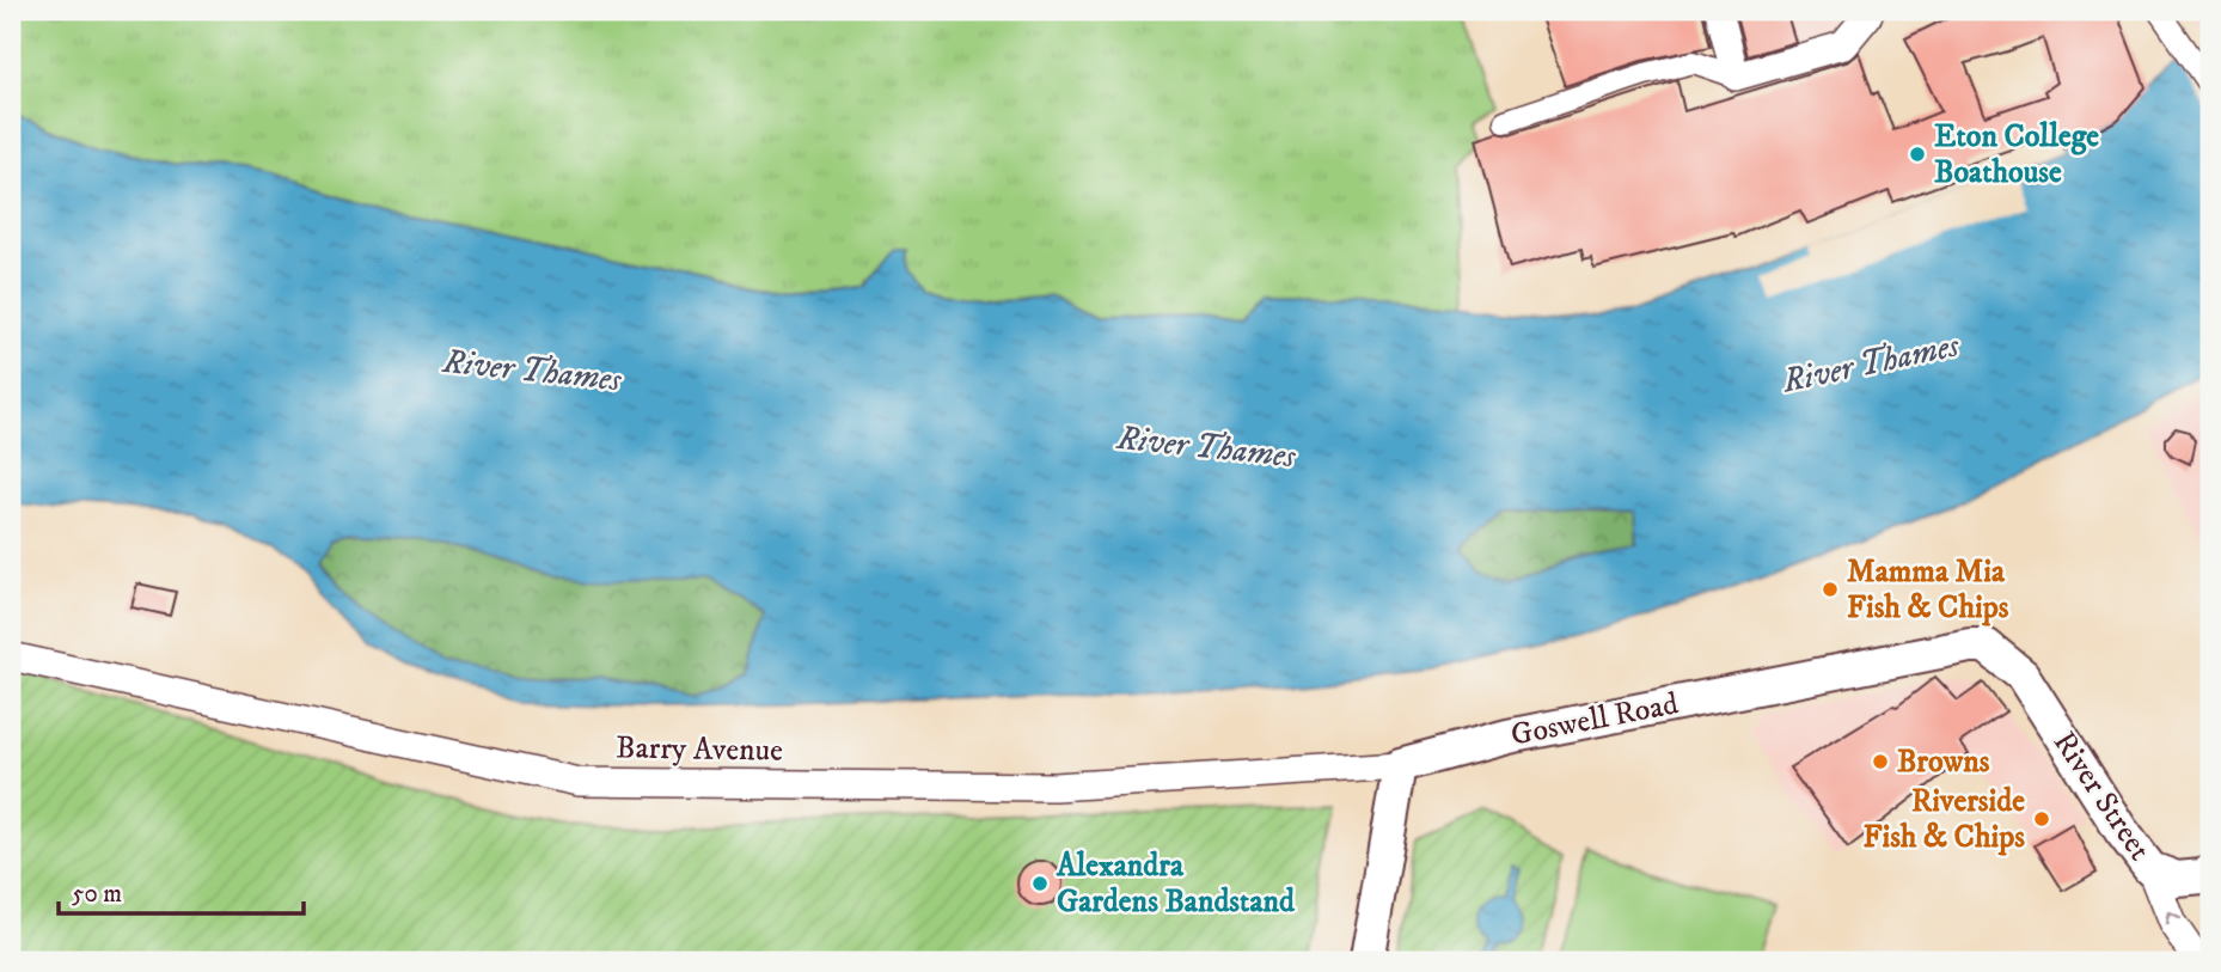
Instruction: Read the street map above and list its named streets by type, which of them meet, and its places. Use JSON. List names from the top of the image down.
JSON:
{
  "streets": {
    "street": ["Goswell Road", "Barry Avenue", "River Street"]
  },
  "crossings": [
    ["Goswell Road", "Barry Avenue"],
    ["Goswell Road", "River Street"]
  ],
  "water": ["River Thames"],
  "places": [
    "Eton College Boathouse",
    "Mamma Mia Fish & Chips",
    "Browns",
    "Riverside Fish & Chips",
    "Alexandra Gardens Bandstand"
  ],
  "scale_bar": "50 m"
}
